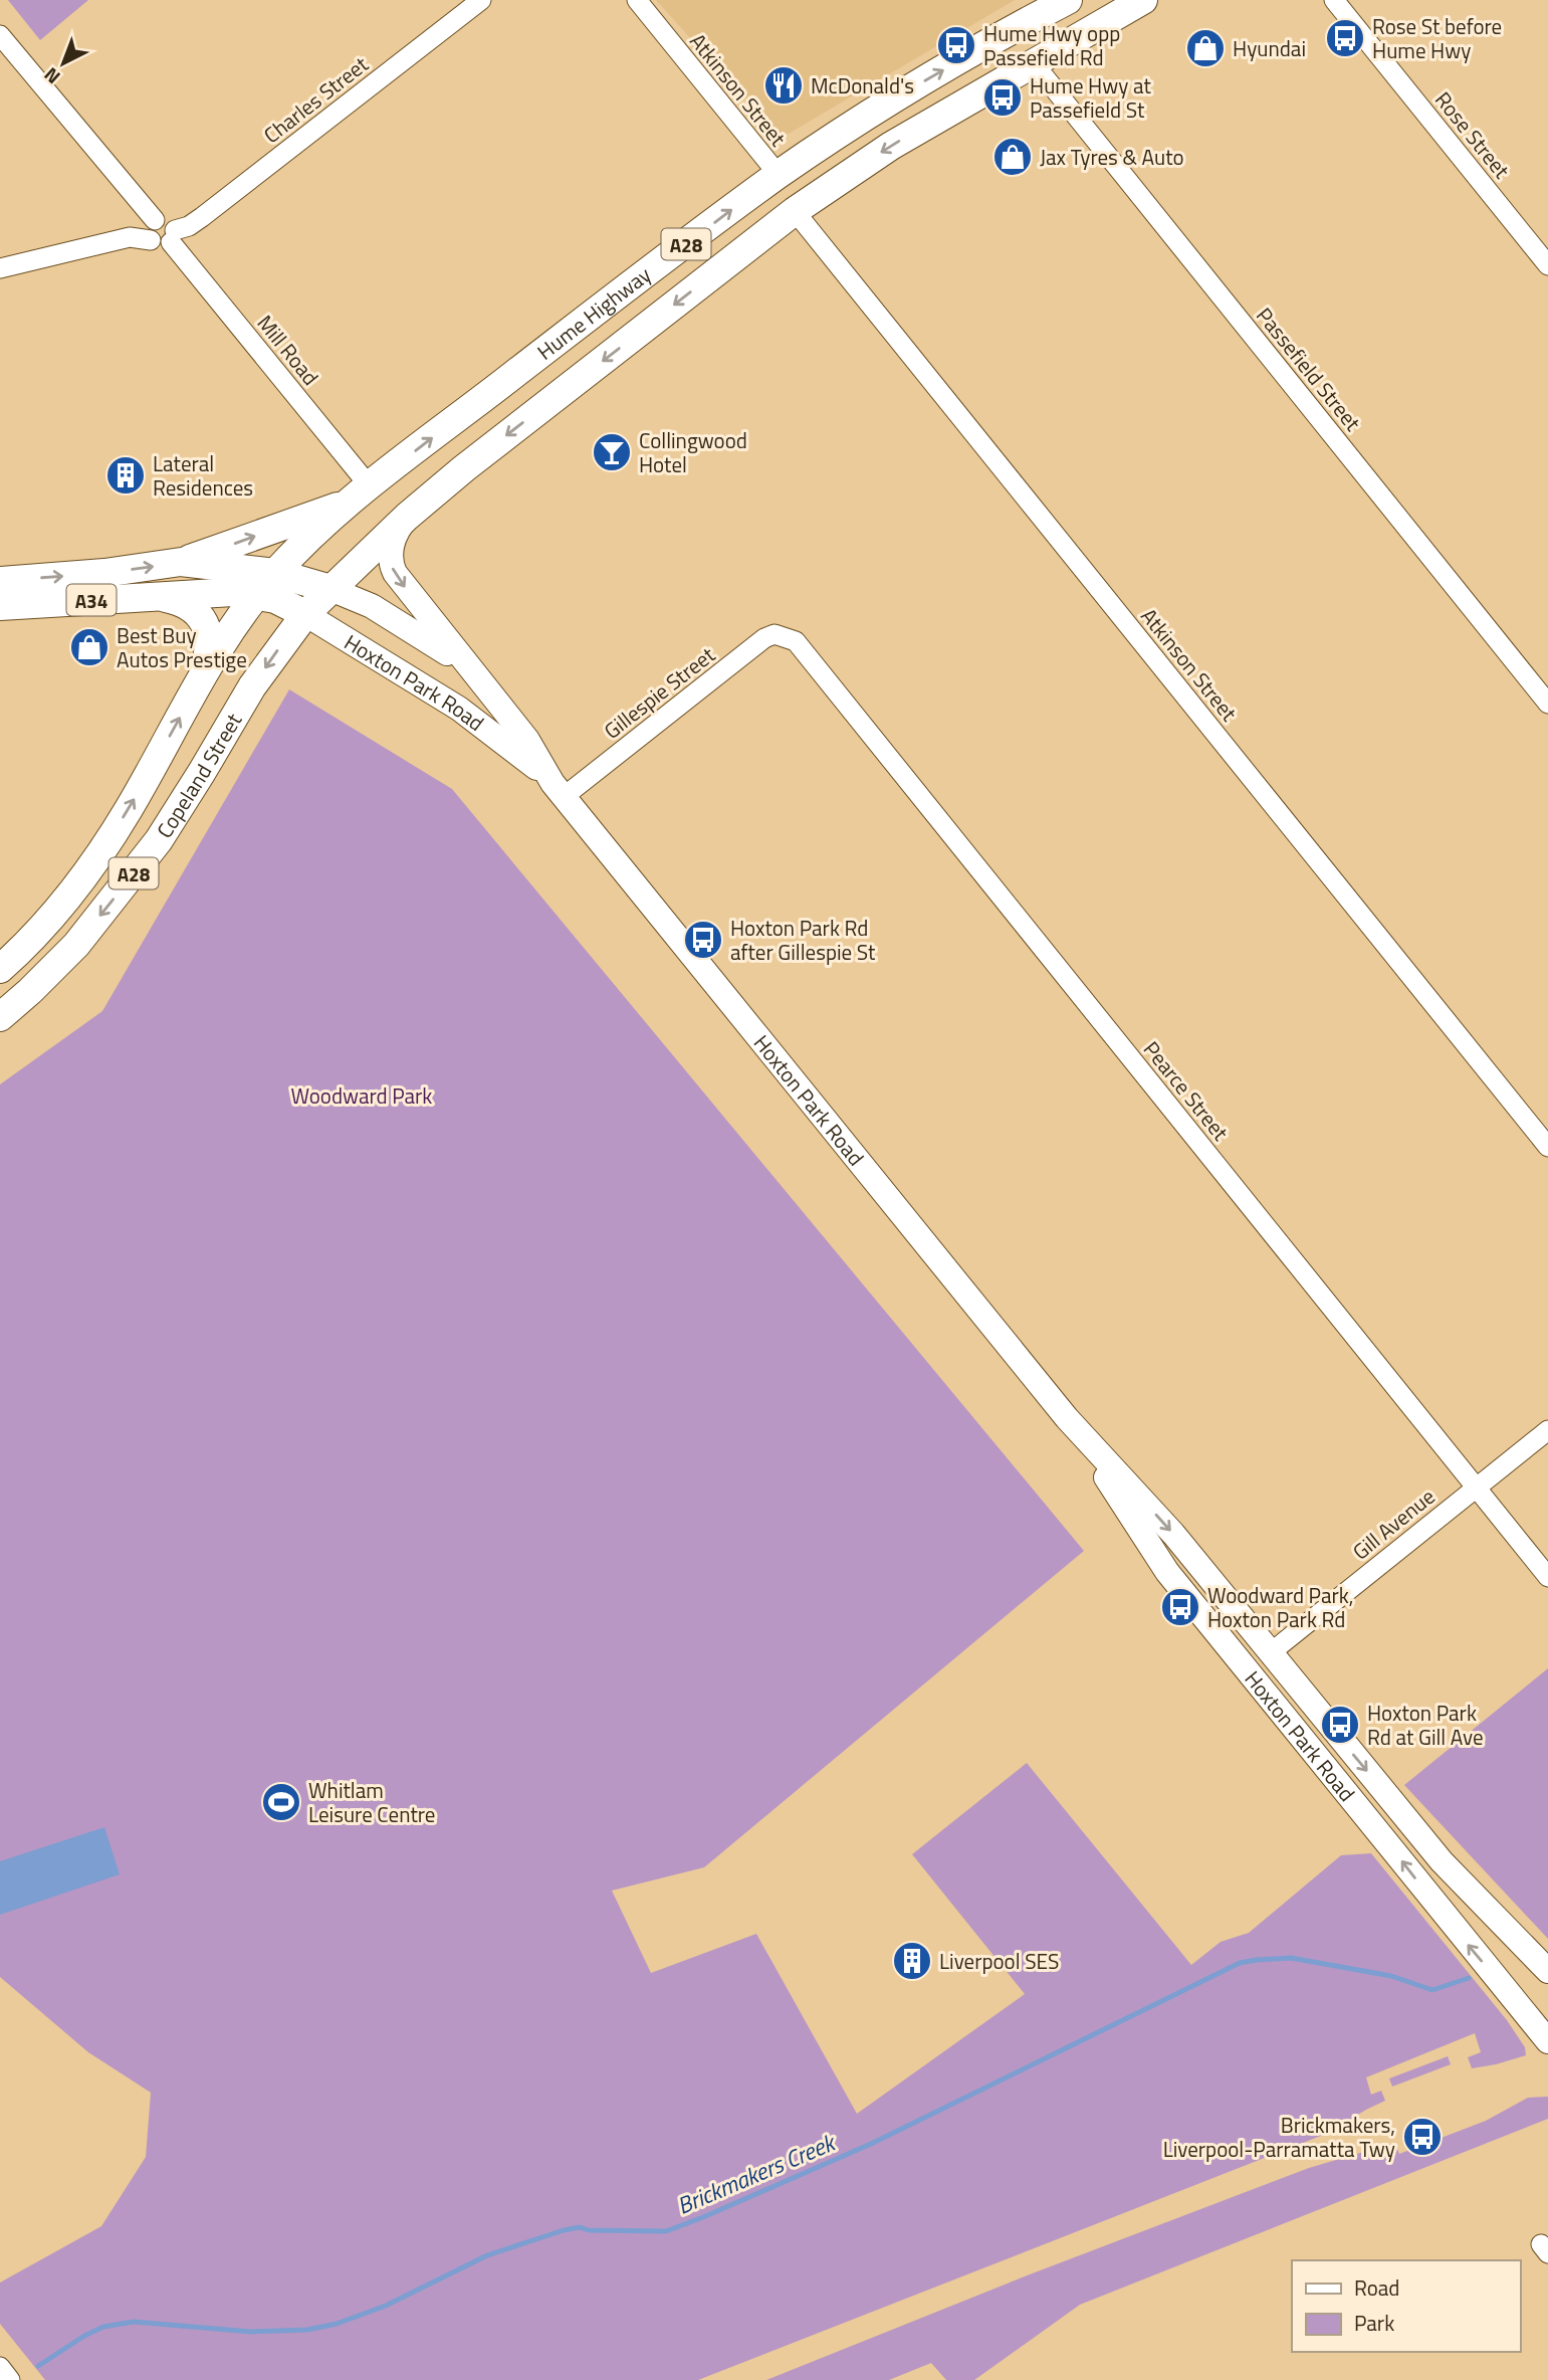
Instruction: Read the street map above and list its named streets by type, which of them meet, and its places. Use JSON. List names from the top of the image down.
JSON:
{
  "streets": {
    "highway": [
      "A28",
      "Hume Highway",
      "A34",
      "Copeland Street"
    ],
    "main road": ["Hoxton Park Road"],
    "street": [
      "Atkinson Street",
      "Charles Street",
      "Rose Street",
      "Mill Road",
      "Passefield Street",
      "Gillespie Street",
      "Pearce Street",
      "Gill Avenue"
    ]
  },
  "crossings": [
    ["Atkinson Street", "Hume Highway"],
    ["Charles Street", "Mill Road"],
    ["Hume Highway", "Mill Road"],
    ["Hume Highway", "Passefield Street"],
    ["Hume Highway", "A34"],
    ["Hume Highway", "Hoxton Park Road"],
    ["Hume Highway", "Copeland Street"],
    ["A34", "Hoxton Park Road"],
    ["A34", "Copeland Street"],
    ["Hoxton Park Road", "Gillespie Street"],
    ["Hoxton Park Road", "Copeland Street"],
    ["Hoxton Park Road", "Gill Avenue"],
    ["Gillespie Street", "Pearce Street"],
    ["Pearce Street", "Gill Avenue"]
  ],
  "water": ["Brickmakers Creek"],
  "parks": ["Woodward Park"],
  "places": {
    "bus stop": [
      "Rose St before Hume Hwy",
      "Hume Hwy opp Passefield Rd",
      "Hume Hwy at Passefield St",
      "Hoxton Park Rd after Gillespie St",
      "Woodward Park, Hoxton Park Rd",
      "Hoxton Park Rd at Gill Ave",
      "Brickmakers, Liverpool-Parramatta Twy"
    ],
    "shop": ["Hyundai", "Jax Tyres & Auto", "Best Buy Autos Prestige"],
    "restaurant": ["McDonald's"],
    "bar": ["Collingwood Hotel"],
    "building": ["Lateral Residences", "Liverpool SES"],
    "sports": ["Whitlam Leisure Centre"]
  },
  "legend": ["Road", "Park"],
  "north": "bottom left"
}
